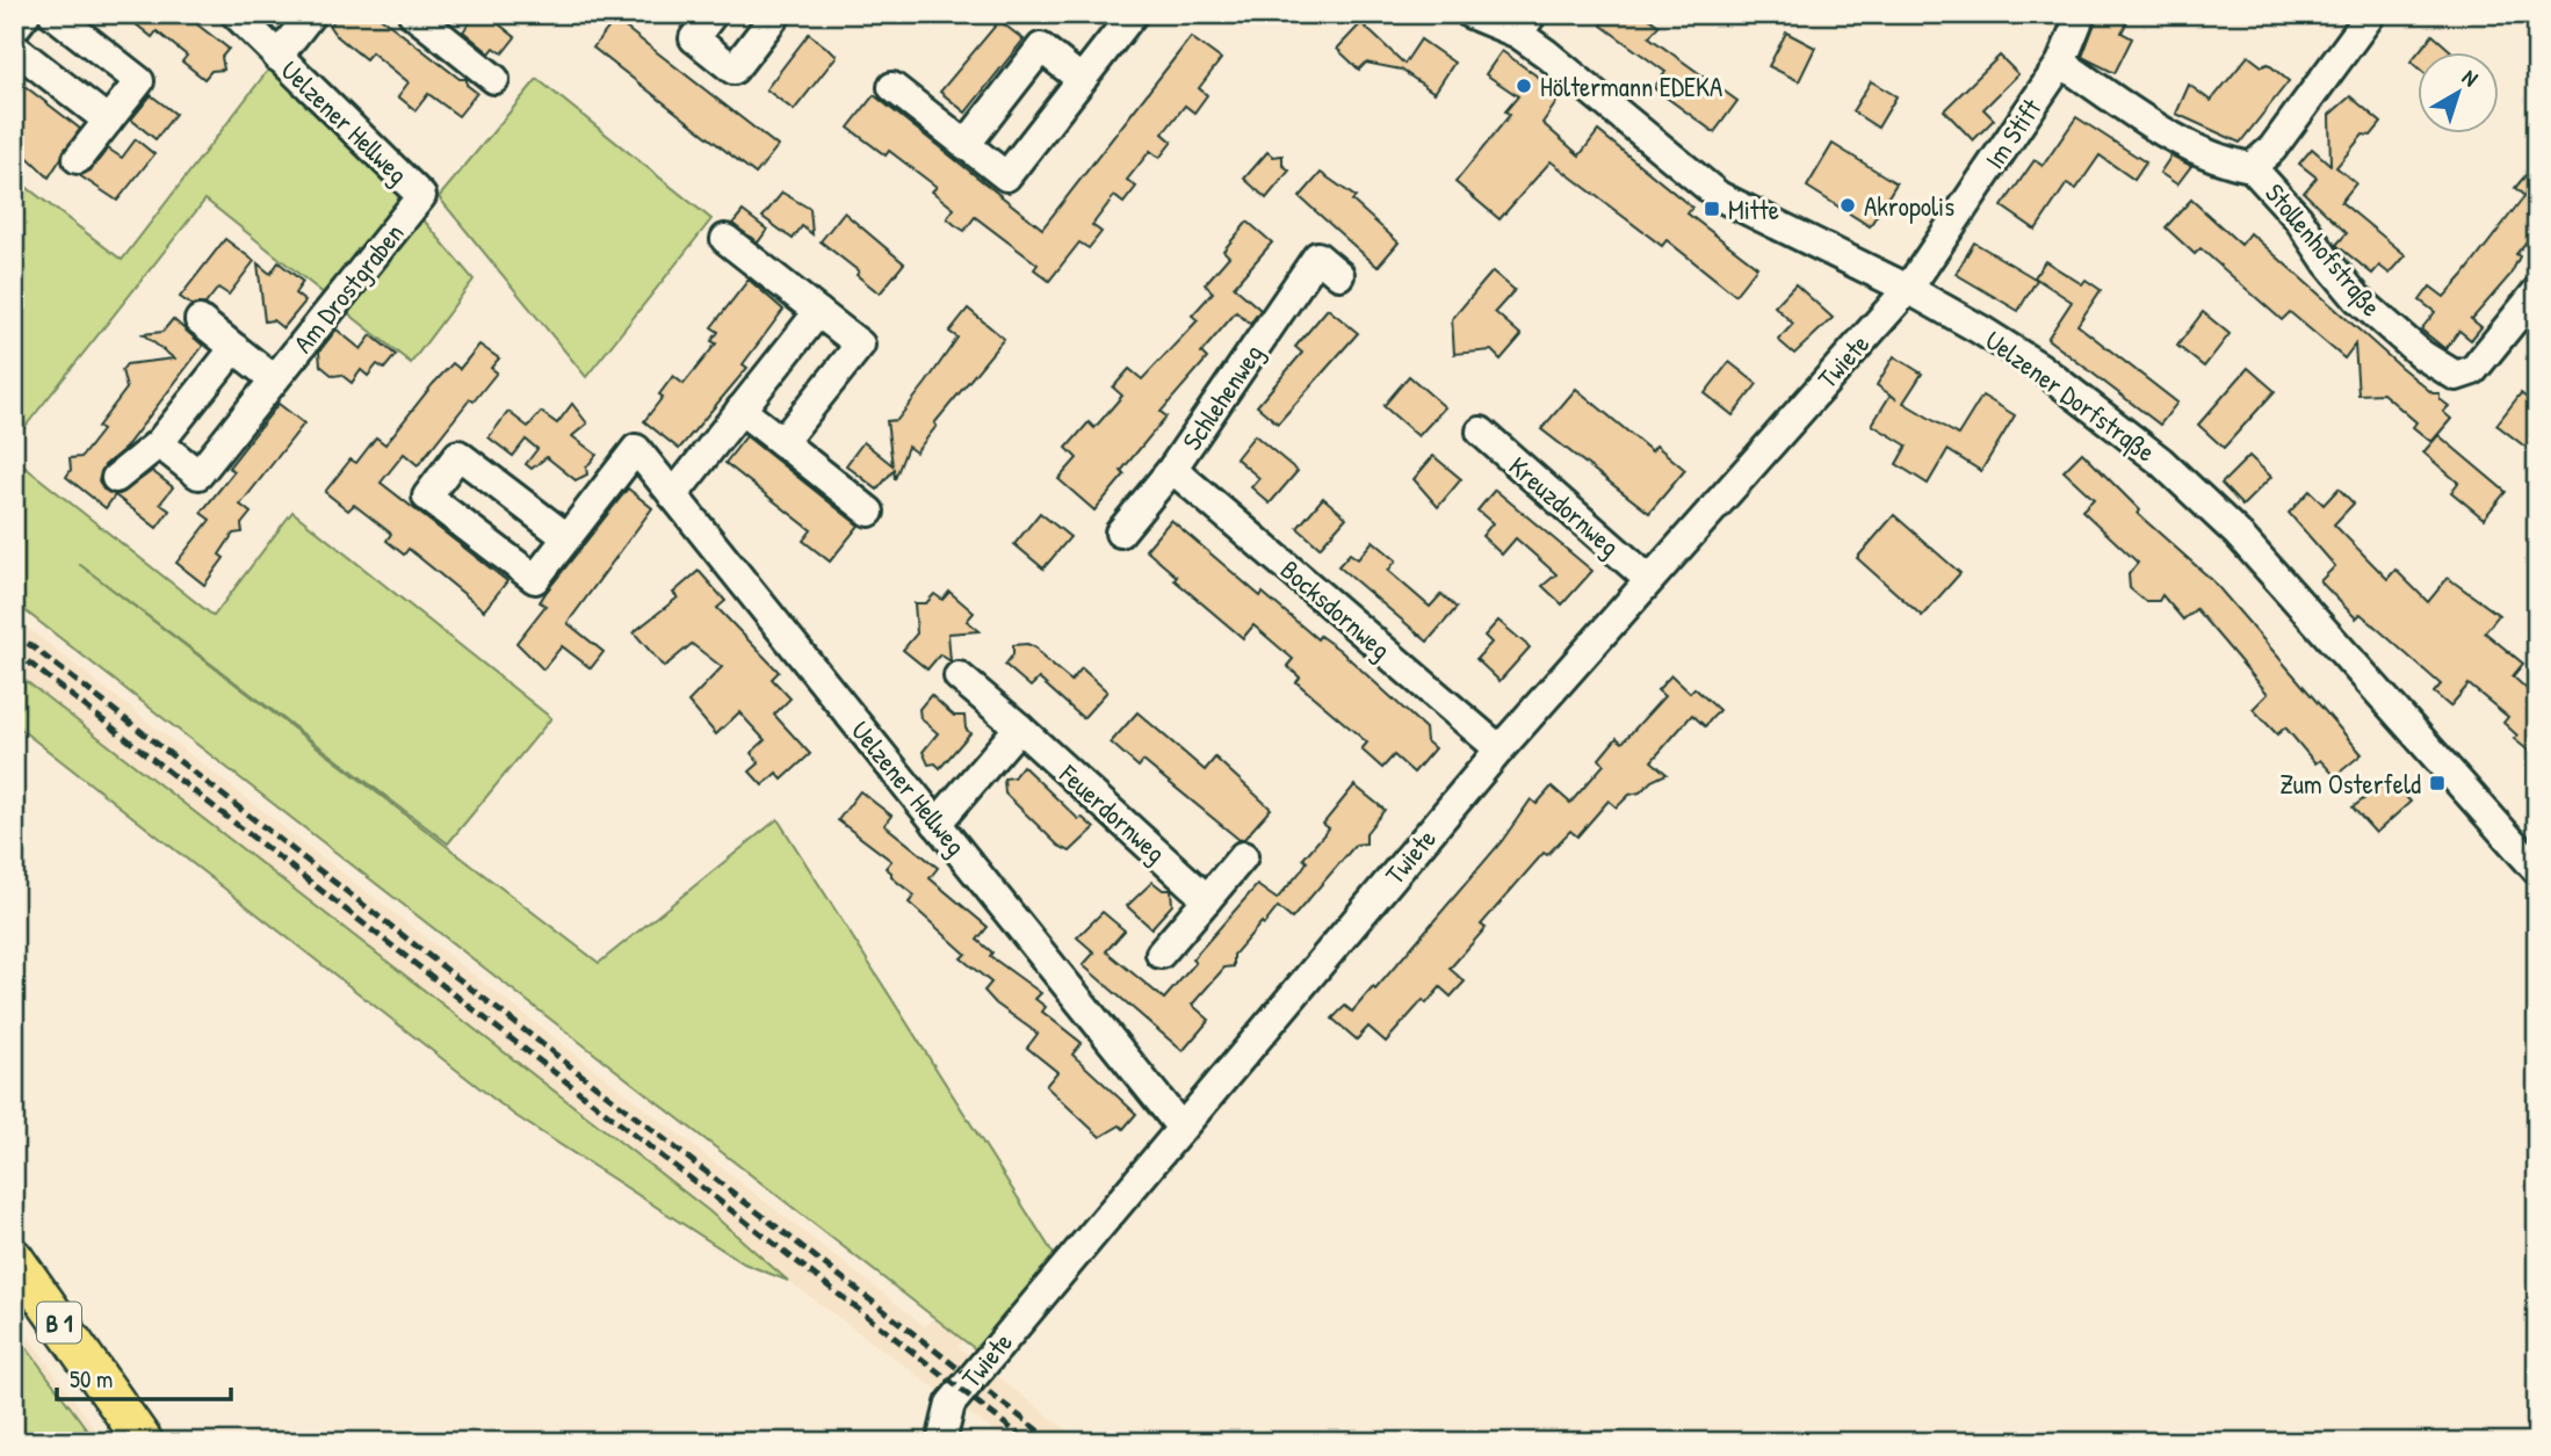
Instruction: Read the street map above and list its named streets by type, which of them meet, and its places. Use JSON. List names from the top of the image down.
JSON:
{
  "streets": {
    "main road": ["B 1"],
    "street": [
      "Uelzener Hellweg",
      "Im Stift",
      "Stollenhofstraße",
      "Am Drostgraben",
      "Twiete",
      "Uelzener Dorfstraße",
      "Schlehenweg",
      "Kreuzdornweg",
      "Bocksdornweg",
      "Feuerdornweg"
    ]
  },
  "crossings": [
    ["Uelzener Hellweg", "Am Drostgraben"],
    ["Uelzener Hellweg", "Twiete"],
    ["Im Stift", "Stollenhofstraße"],
    ["Im Stift", "Twiete"],
    ["Im Stift", "Uelzener Dorfstraße"],
    ["Twiete", "Uelzener Dorfstraße"],
    ["Twiete", "Kreuzdornweg"],
    ["Twiete", "Bocksdornweg"],
    ["Schlehenweg", "Bocksdornweg"]
  ],
  "places": {
    "other": ["Höltermann EDEKA", "Akropolis"],
    "transit": ["Mitte", "Zum Osterfeld"]
  },
  "scale_bar": "50 m",
  "north": "top right"
}
